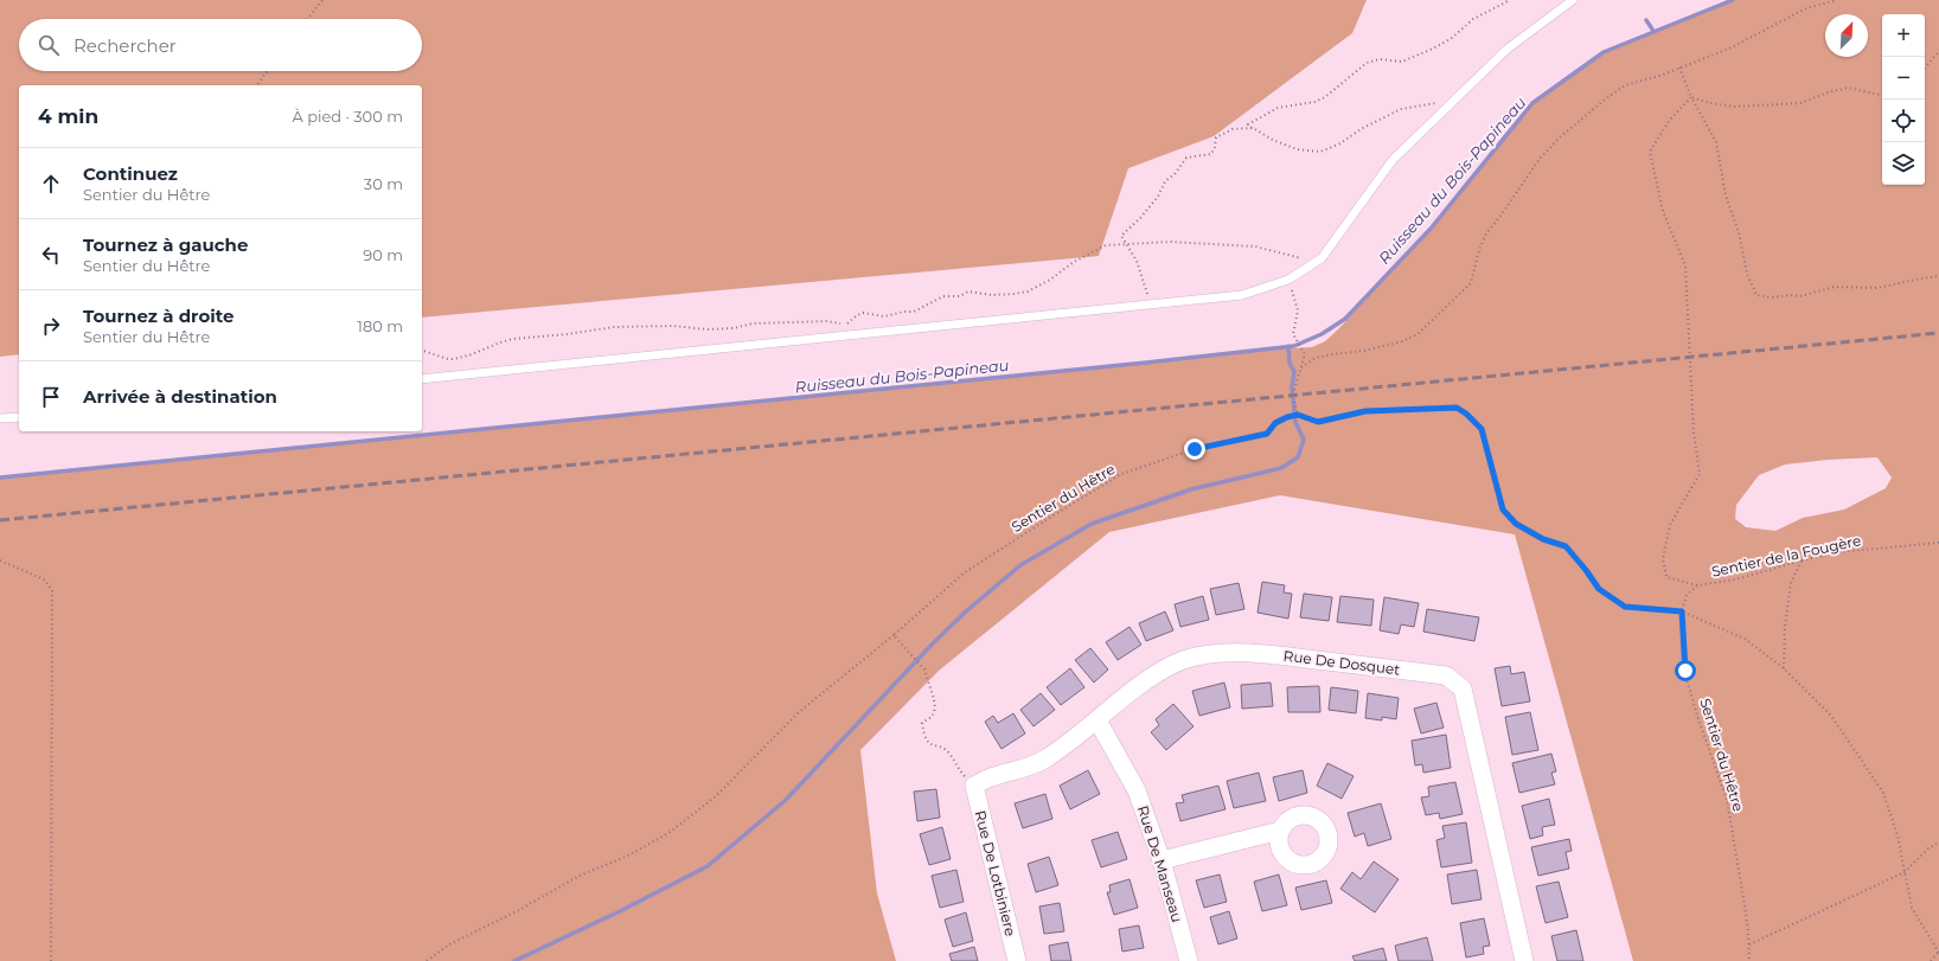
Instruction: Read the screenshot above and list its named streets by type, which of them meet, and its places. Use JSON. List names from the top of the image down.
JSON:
{
  "streets": {
    "street": ["Rue De Dosquet", "Rue De Manseau", "Rue De Lotbiniere"],
    "path": ["Sentier du Hêtre", "Sentier de la Fougère"]
  },
  "crossings": [
    ["Sentier du Hêtre", "Sentier de la Fougère"],
    ["Rue De Dosquet", "Rue De Manseau"],
    ["Rue De Dosquet", "Rue De Lotbiniere"]
  ],
  "water": ["Ruisseau du Bois-Papineau"],
  "north": "top right",
  "page": {
    "map_buttons": ["+", "−"],
    "search": "Rechercher",
    "heading": ["4 min", "À pied · 300 m"],
    "list": [
      ["Continuez", "Sentier du Hêtre", "30 m"],
      ["Tournez à gauche", "Sentier du Hêtre", "90 m"],
      ["Tournez à droite", "Sentier du Hêtre", "180 m"],
      "Arrivée à destination"
    ]
  }
}
